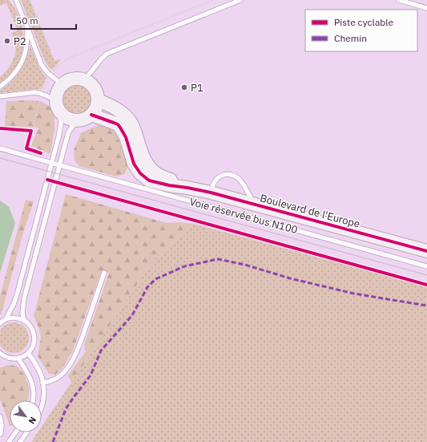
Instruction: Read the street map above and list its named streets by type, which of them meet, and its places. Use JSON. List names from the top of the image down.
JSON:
{
  "streets": {
    "street": ["Boulevard de l'Europe"],
    "lane": ["Voie réservée bus N100"]
  },
  "places": ["P2", "P1"],
  "legend": ["Piste cyclable", "Chemin"],
  "scale_bar": "50 m",
  "north": "bottom right"
}
